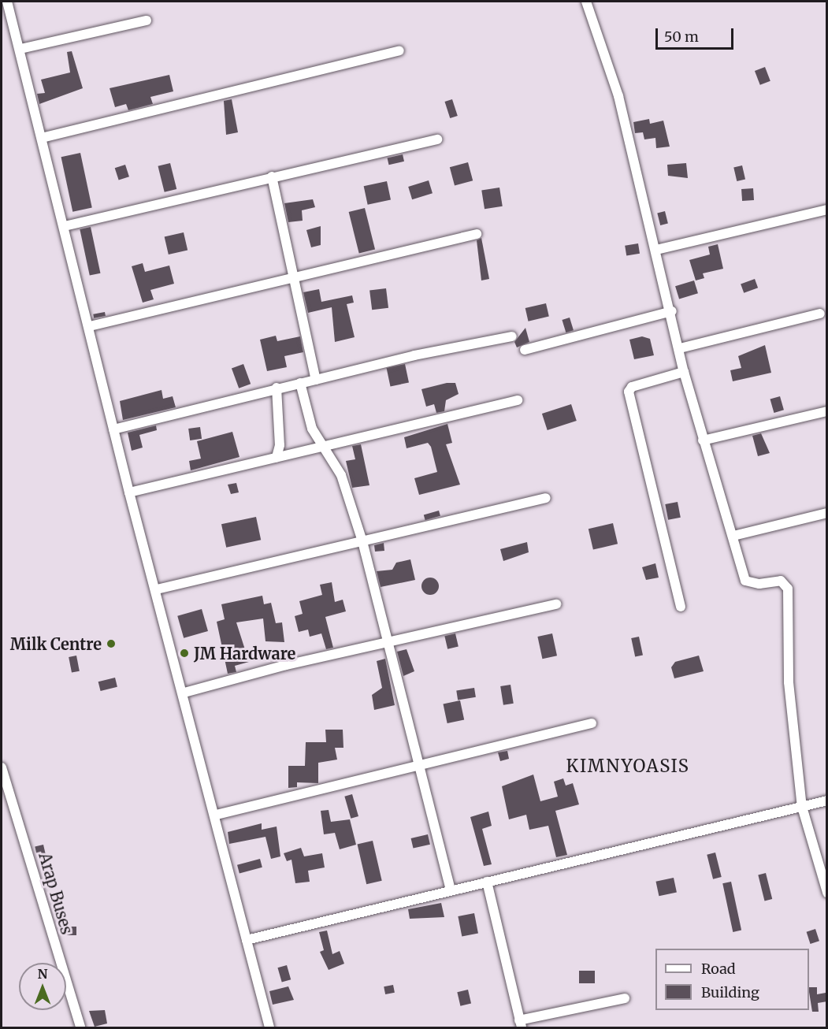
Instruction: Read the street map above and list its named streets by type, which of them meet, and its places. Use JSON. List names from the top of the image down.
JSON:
{
  "streets": {
    "street": ["Arap Buses"]
  },
  "districts": ["KIMNYOASIS"],
  "places": ["Milk Centre", "JM Hardware"],
  "legend": ["Road", "Building"],
  "scale_bar": "50 m",
  "north": "top"
}
